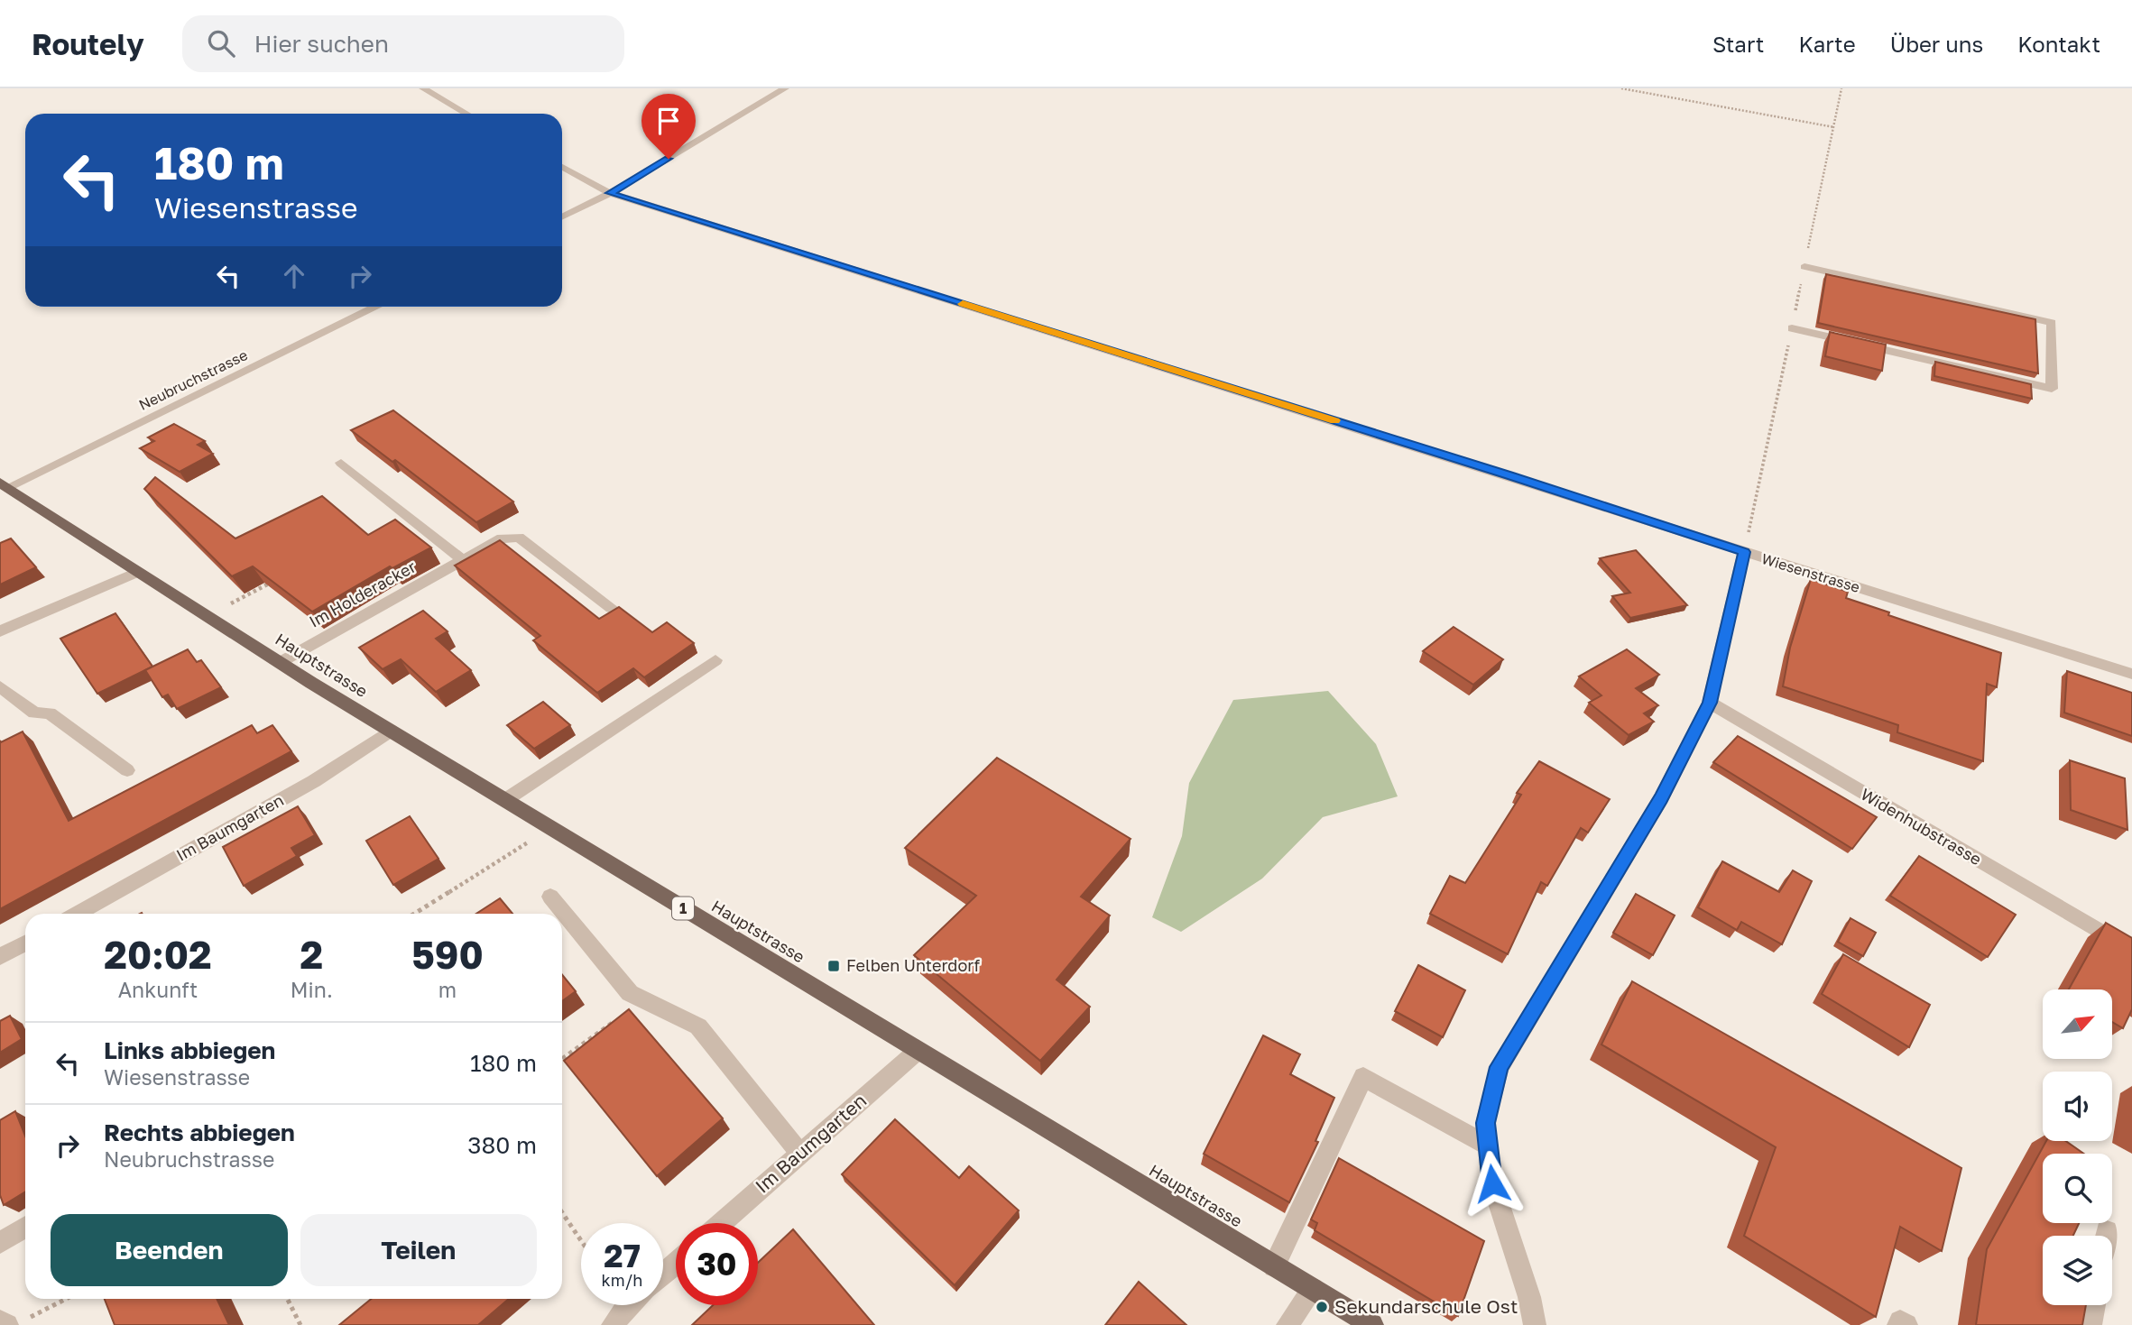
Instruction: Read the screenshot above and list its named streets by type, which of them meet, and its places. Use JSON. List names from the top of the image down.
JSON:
{
  "streets": {
    "main road": ["Hauptstrasse", "1"],
    "street": [
      "Neubruchstrasse",
      "Wiesenstrasse",
      "Im Holderacker",
      "Widenhubstrasse",
      "Im Baumgarten"
    ]
  },
  "crossings": [
    ["Neubruchstrasse", "Hauptstrasse"],
    ["Im Holderacker", "Hauptstrasse"],
    ["Hauptstrasse", "Im Baumgarten"]
  ],
  "places": {
    "transit": ["Felben Unterdorf"],
    "other": ["Sekundarschule Ost"]
  },
  "north": "top right",
  "page": {
    "header": "Routely",
    "search": "Hier suchen",
    "nav": [
      "Start",
      "Karte",
      "Über uns",
      "Kontakt"
    ],
    "turn": ["180 m", "Wiesenstrasse"],
    "eta": [
      "20:02",
      "Ankunft",
      "2",
      "Min.",
      "590",
      "m"
    ],
    "list": [
      {
        "name": "Links abbiegen",
        "note": "Wiesenstrasse",
        "value": "180 m"
      },
      {
        "name": "Rechts abbiegen",
        "note": "Neubruchstrasse",
        "value": "380 m"
      }
    ],
    "buttons": ["Beenden", "Teilen"],
    "speed": "27 km/h",
    "limit": "30"
  }
}
